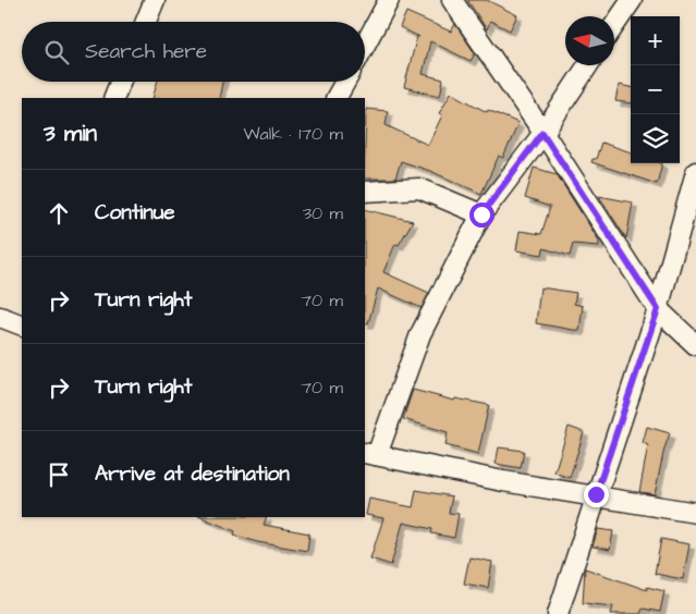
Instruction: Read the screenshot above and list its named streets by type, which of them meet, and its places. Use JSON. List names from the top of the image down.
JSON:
{
  "north": "left",
  "page": {
    "map_buttons": ["+", "−"],
    "search": "Search here",
    "heading": ["3 min", "Walk · 170 m"],
    "list": [
      ["Continue", "30 m"],
      ["Turn right", "70 m"],
      ["Turn right", "70 m"],
      "Arrive at destination"
    ]
  }
}
